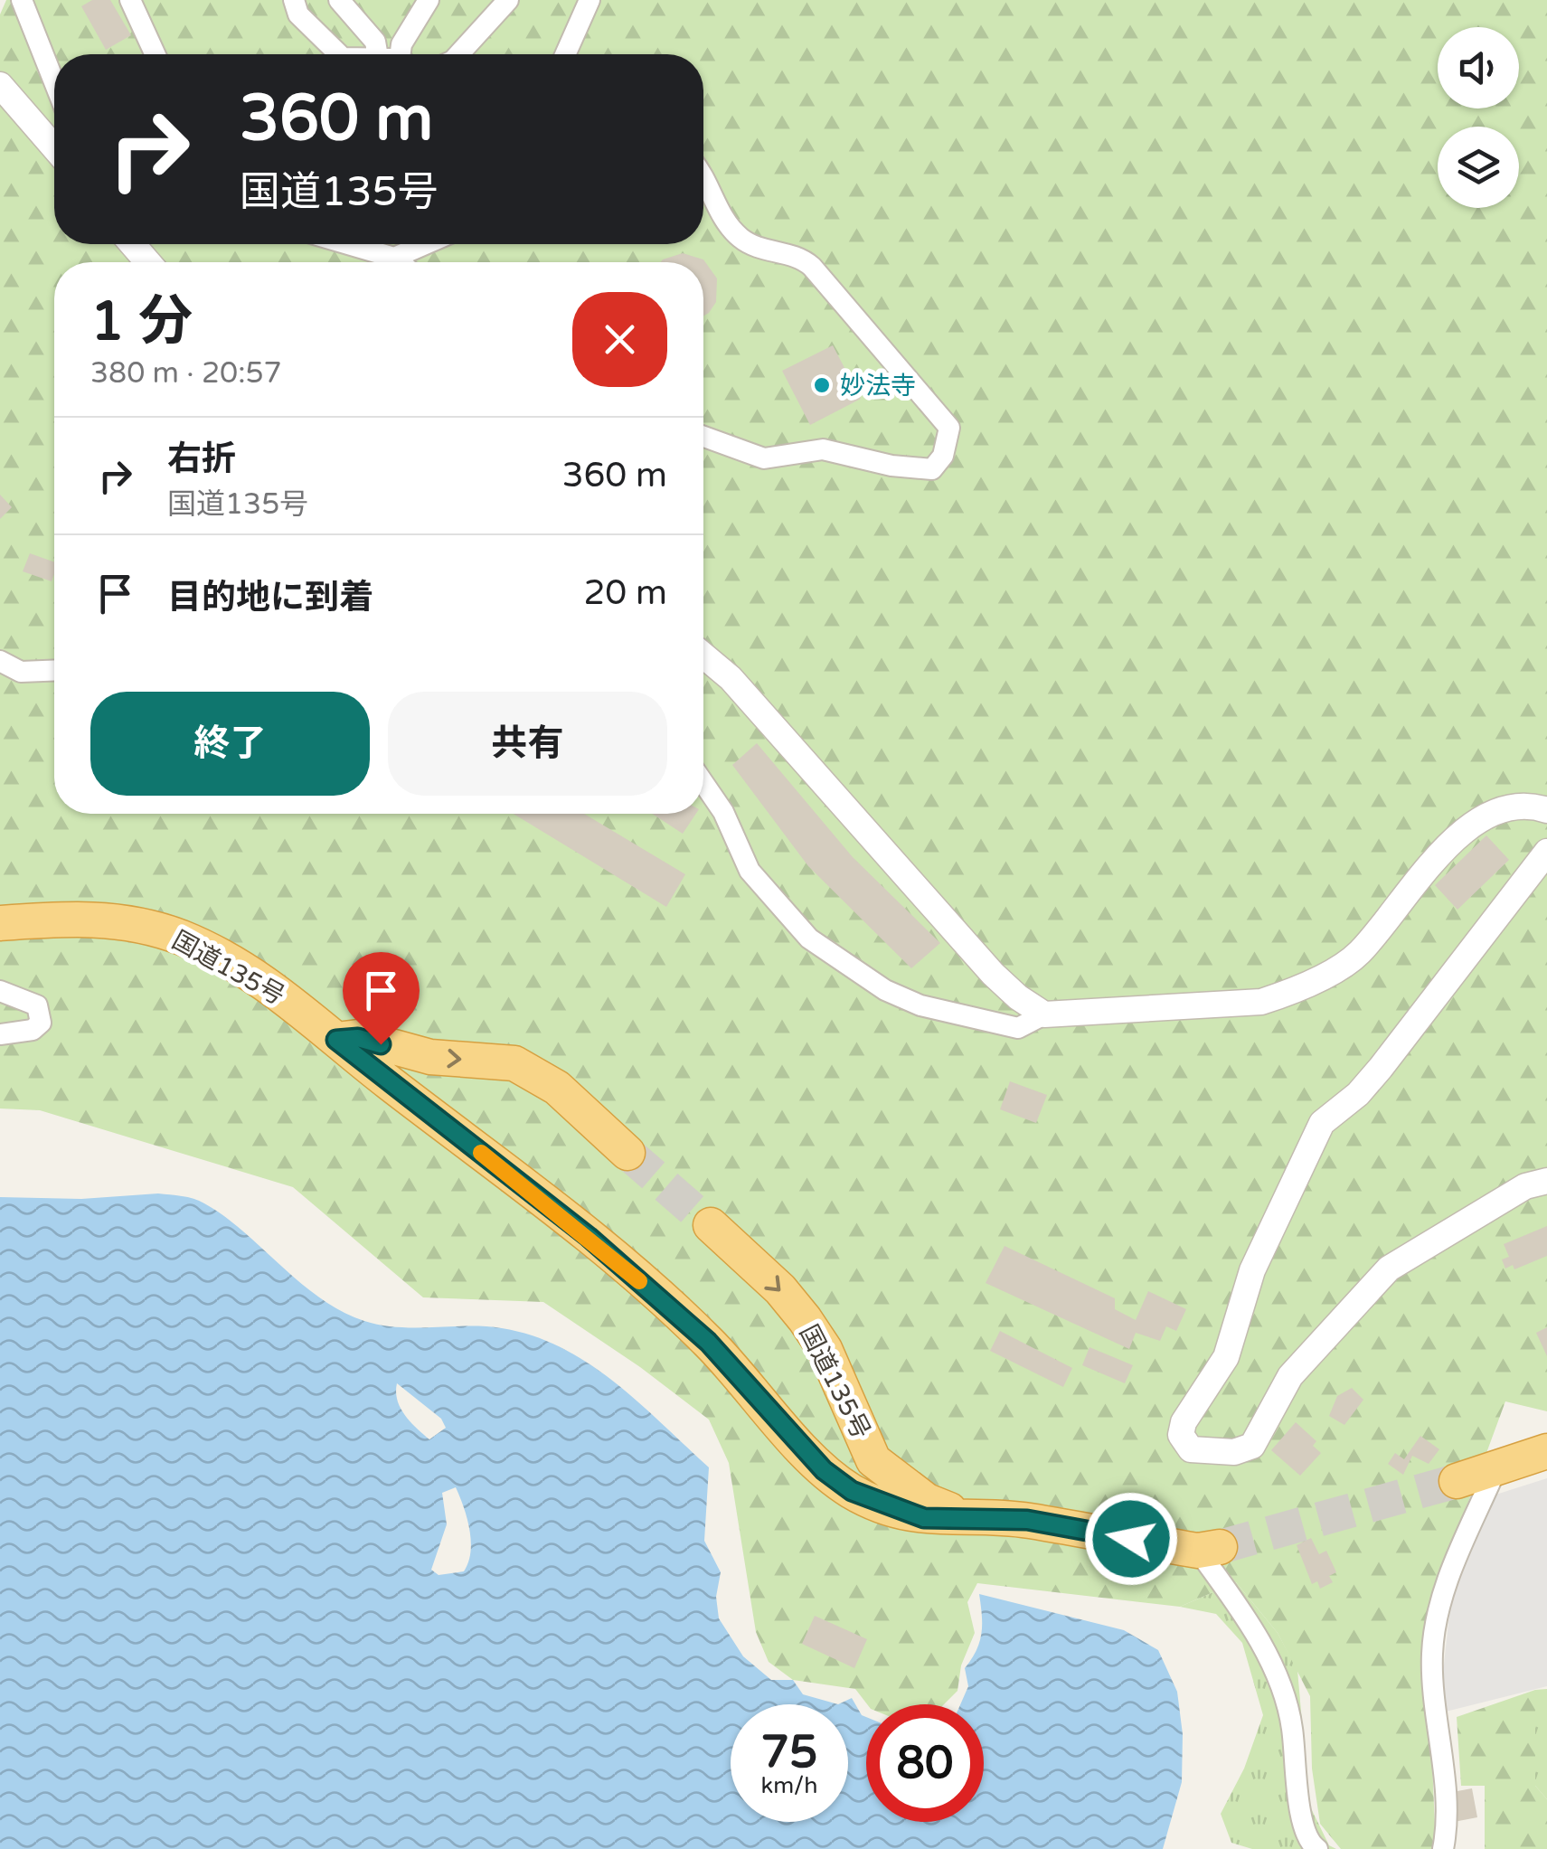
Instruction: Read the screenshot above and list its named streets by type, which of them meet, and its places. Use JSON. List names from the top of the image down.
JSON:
{
  "streets": {
    "highway": ["国道135号"]
  },
  "places": ["妙法寺"],
  "page": {
    "turn": ["360 m", "国道135号"],
    "heading": ["1 分", "380 m · 20:57"],
    "list": [
      {
        "name": "右折",
        "note": "国道135号",
        "value": "360 m"
      },
      {
        "name": "目的地に到着",
        "value": "20 m"
      }
    ],
    "buttons": ["終了", "共有"],
    "speed": "75 km/h",
    "limit": "80"
  }
}
